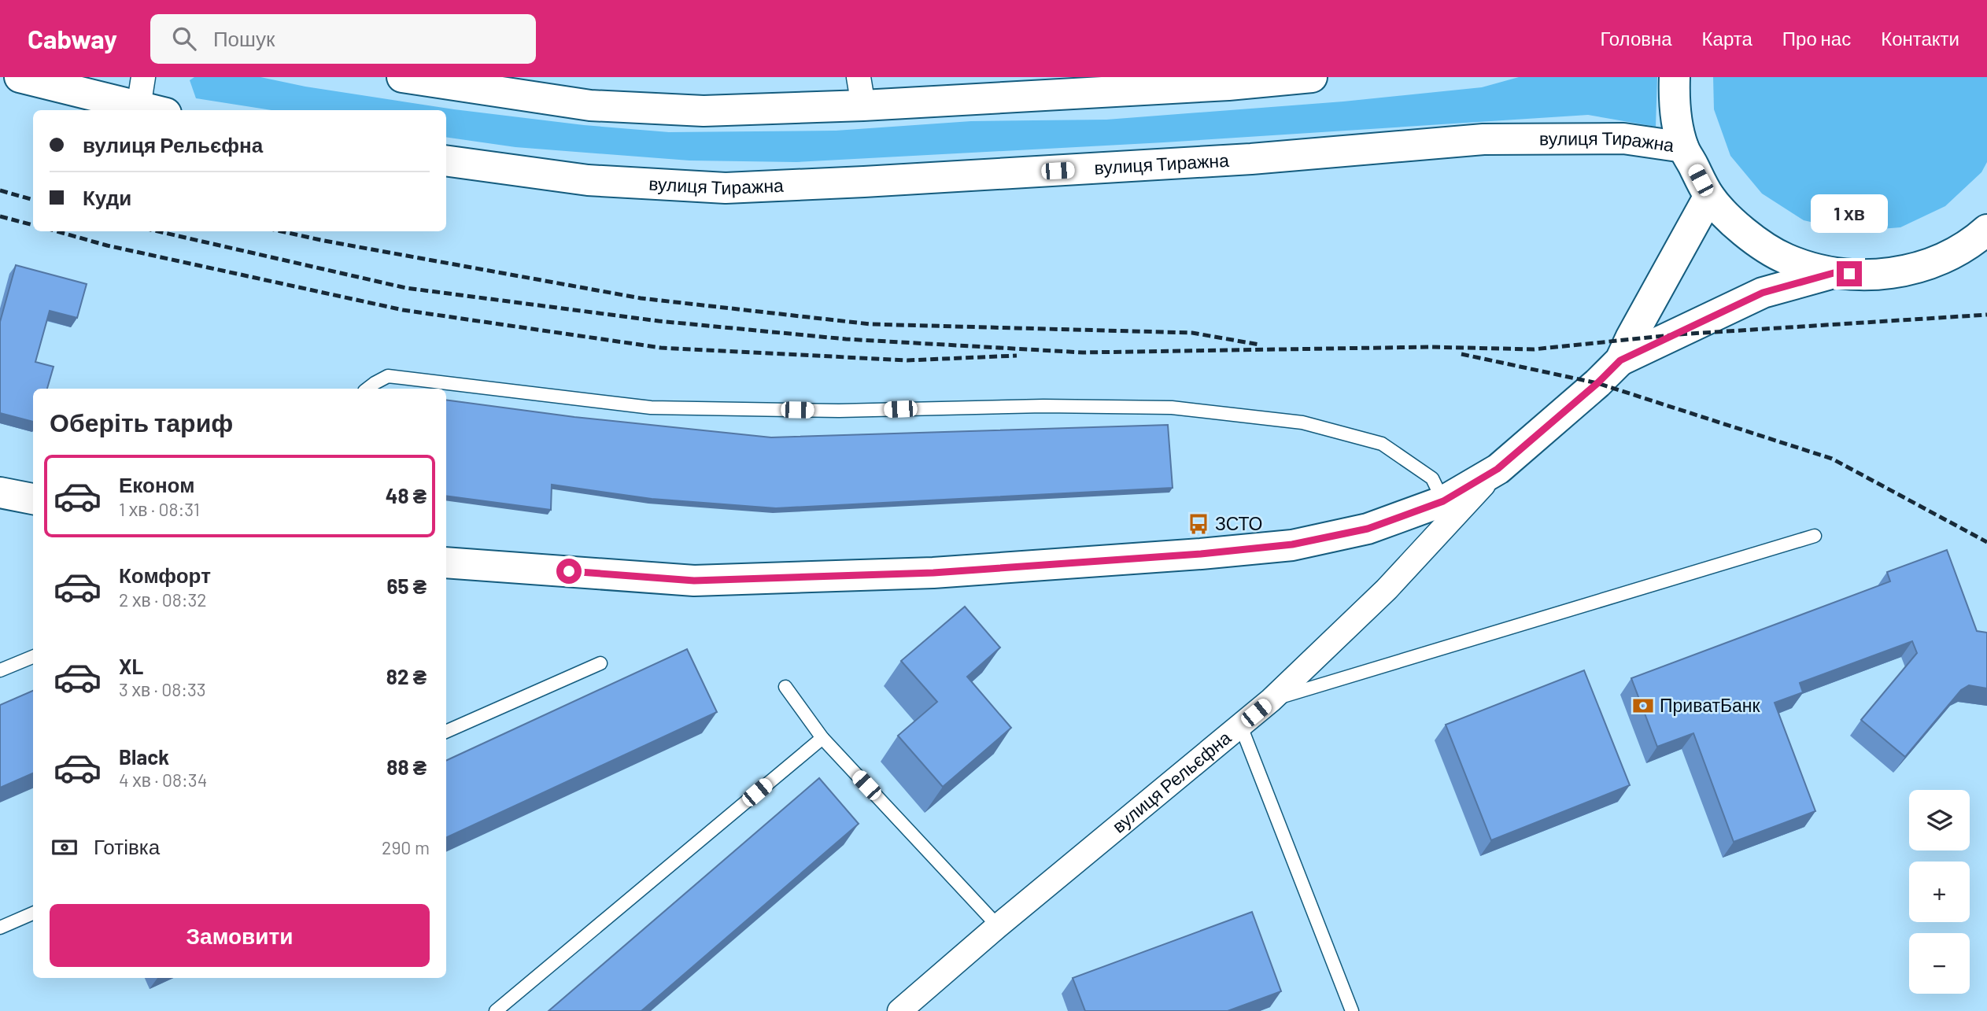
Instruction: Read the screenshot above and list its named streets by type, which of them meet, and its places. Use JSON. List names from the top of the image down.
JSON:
{
  "streets": {
    "main road": ["вулиця Тиражна", "вулиця Рельєфна"]
  },
  "places": {
    "bus stop": ["ЗСТО"],
    "bank": ["ПриватБанк"]
  },
  "page": {
    "header": "Cabway",
    "search": "Пошук",
    "nav": [
      "Головна",
      "Карта",
      "Про нас",
      "Контакти"
    ],
    "banner": ["вулиця Рельєфна", "Куди"],
    "bubble": "1 хв",
    "heading": "Оберіть тариф",
    "list": [
      {
        "name": "Економ",
        "note": "1 хв · 08:31",
        "value": "48 ₴"
      },
      {
        "name": "Комфорт",
        "note": "2 хв · 08:32",
        "value": "65 ₴"
      },
      {
        "name": "XL",
        "note": "3 хв · 08:33",
        "value": "82 ₴"
      },
      {
        "name": "Black",
        "note": "4 хв · 08:34",
        "value": "88 ₴"
      }
    ],
    "map_buttons": ["+", "−"],
    "pay": ["Готівка", "290 m"],
    "buttons": "Замовити"
  }
}
